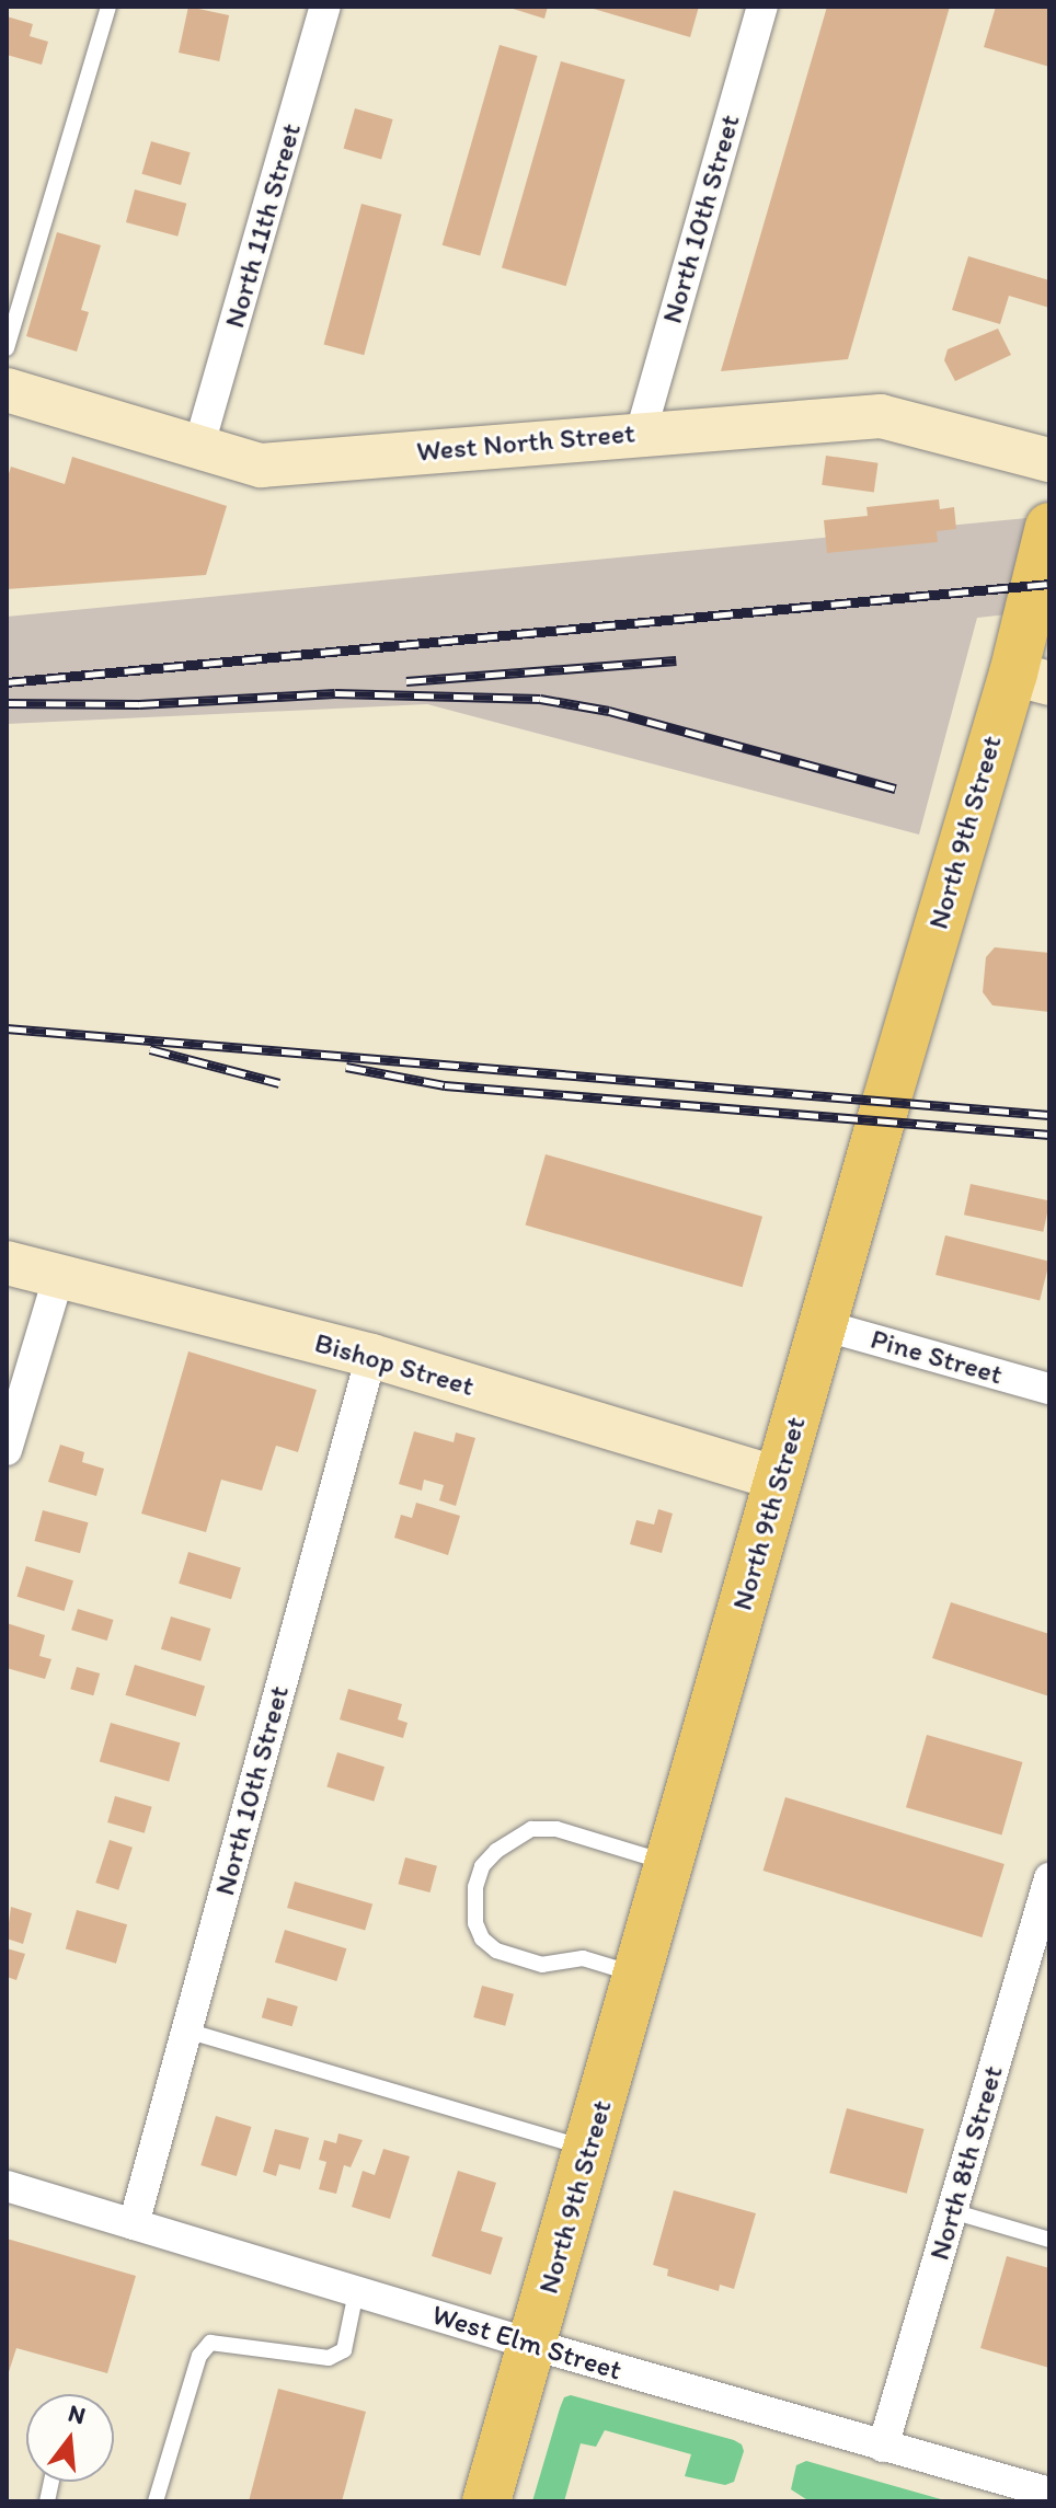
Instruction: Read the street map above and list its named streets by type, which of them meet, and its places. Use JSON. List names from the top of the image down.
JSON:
{
  "streets": {
    "main road": ["North 9th Street"],
    "street": [
      "North 10th Street",
      "North 11th Street",
      "West North Street",
      "Pine Street",
      "Bishop Street",
      "North 8th Street",
      "West Elm Street"
    ]
  },
  "crossings": [
    ["North 10th Street", "West North Street"],
    ["North 10th Street", "Bishop Street"],
    ["North 10th Street", "West Elm Street"],
    ["North 11th Street", "West North Street"],
    ["North 9th Street", "Pine Street"],
    ["North 9th Street", "Bishop Street"],
    ["North 9th Street", "West Elm Street"],
    ["North 8th Street", "West Elm Street"]
  ],
  "north": "top"
}
